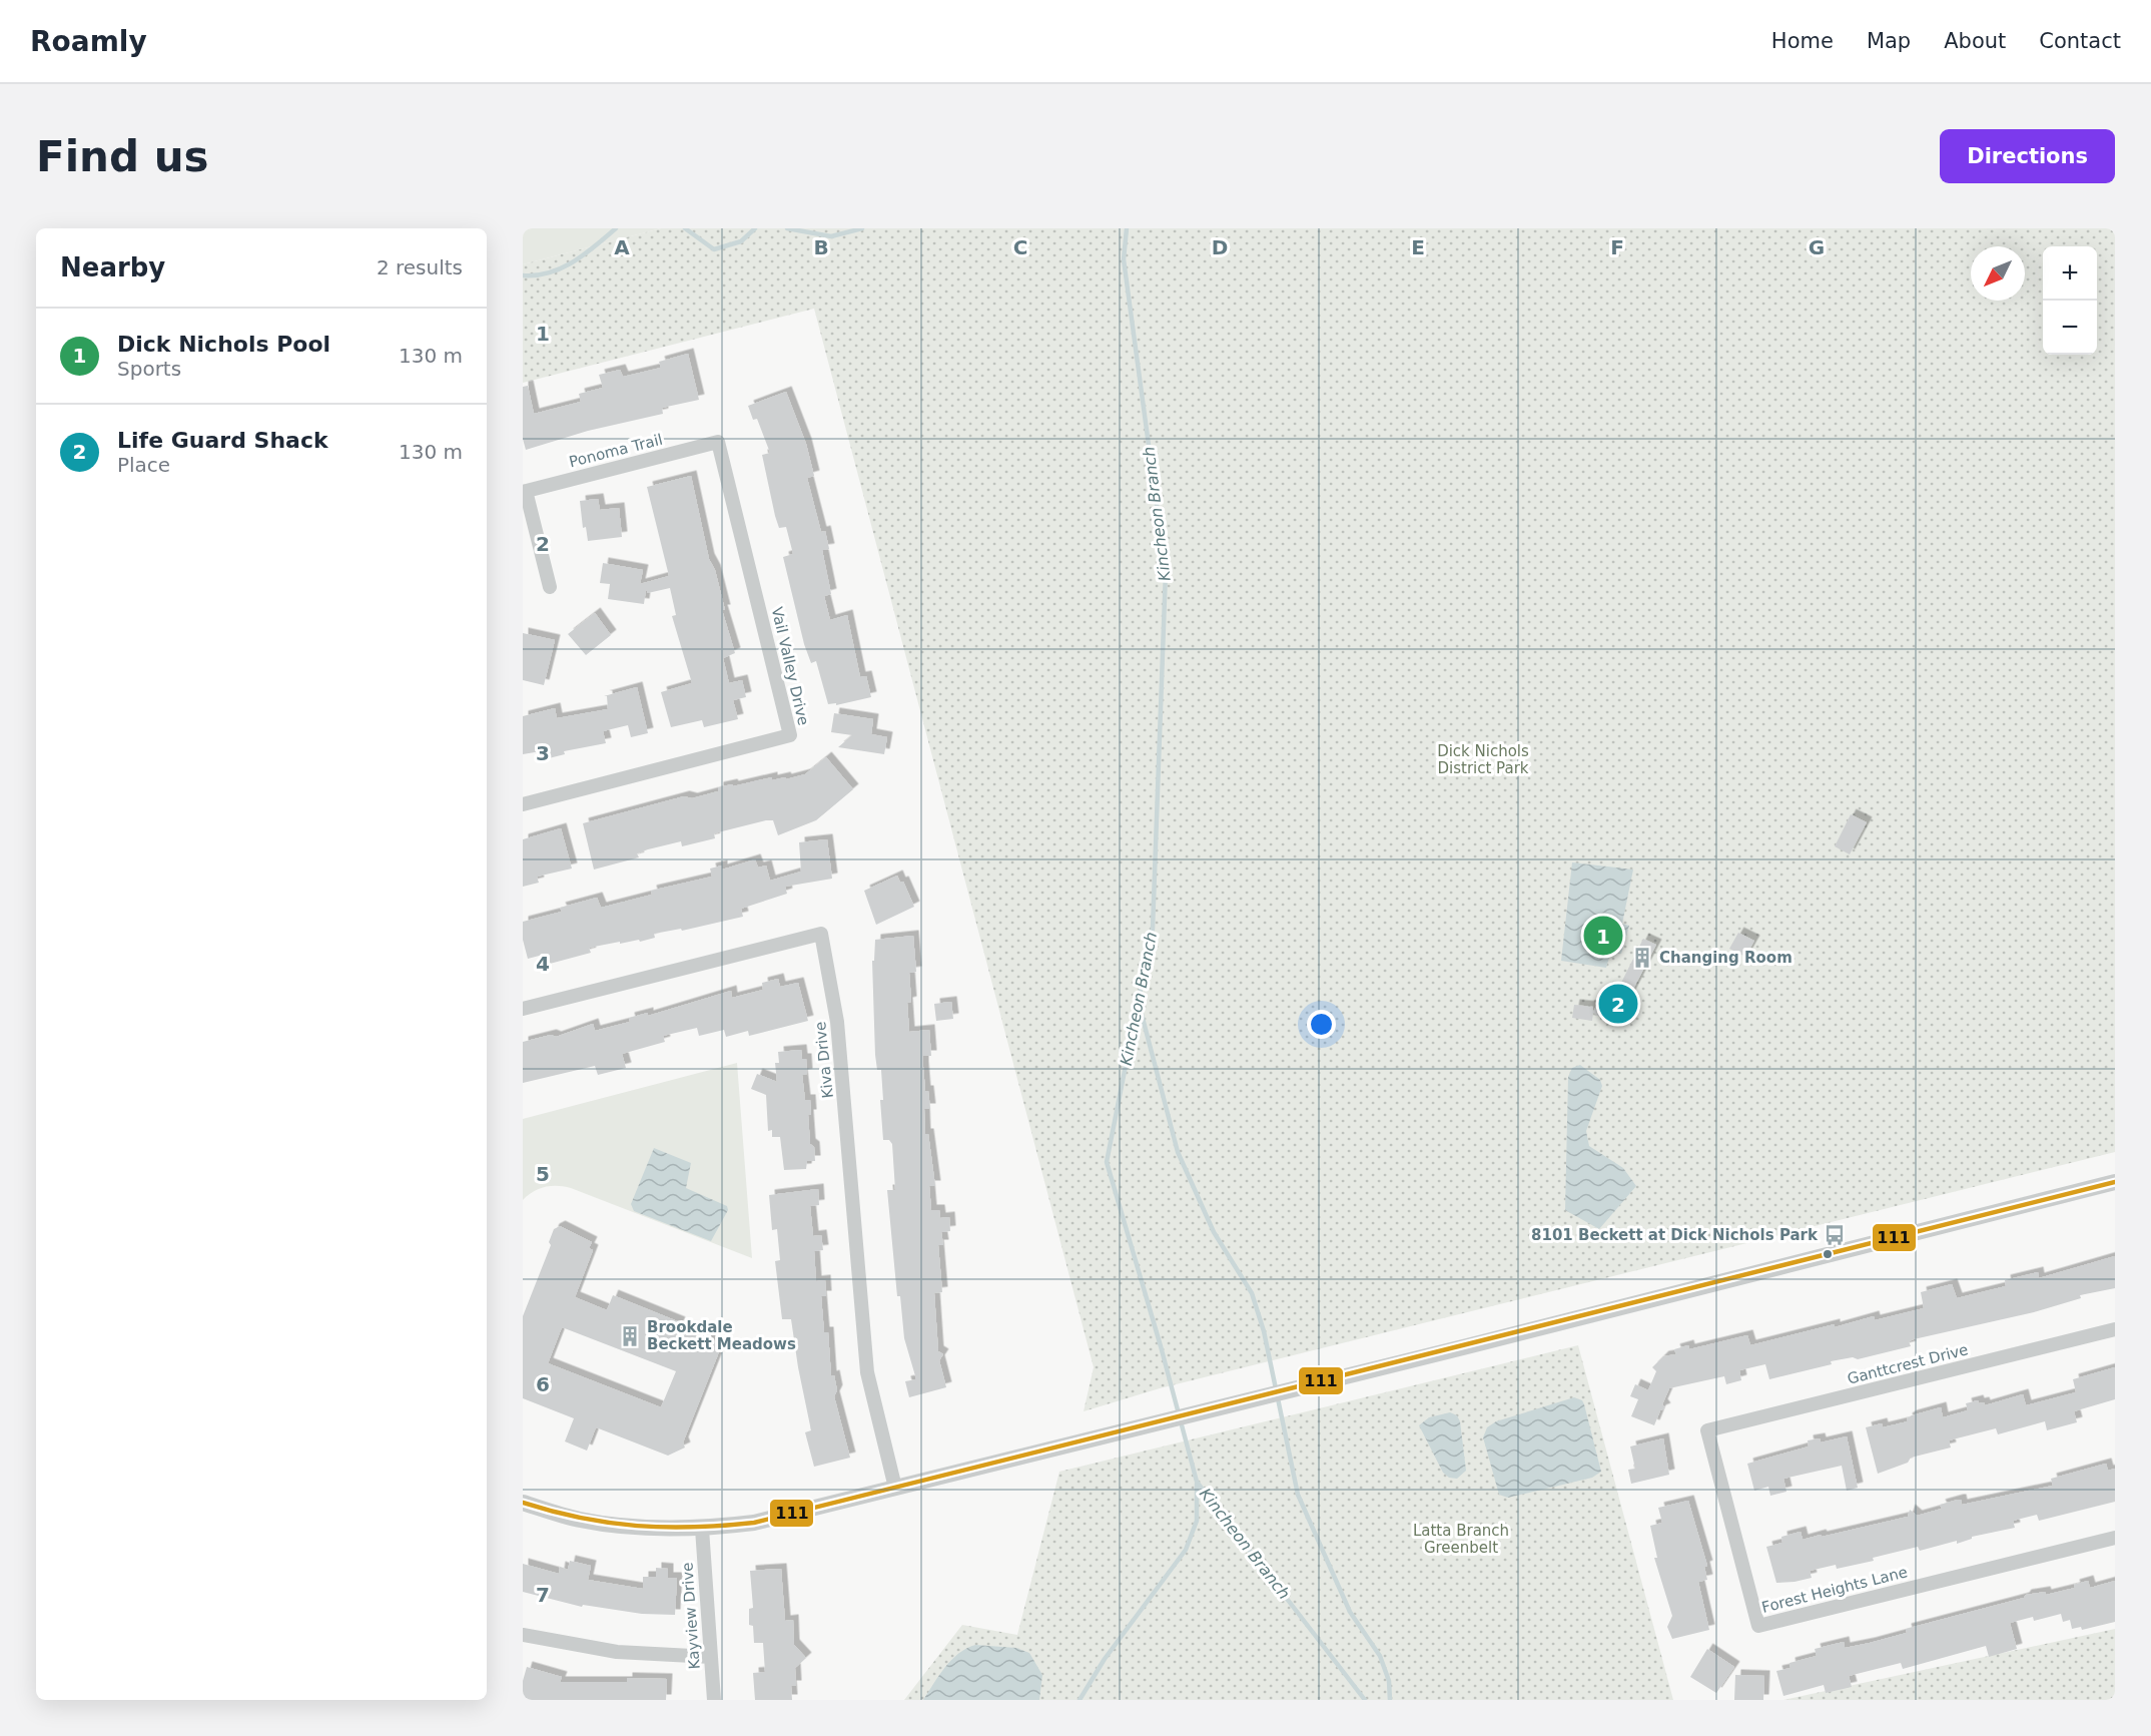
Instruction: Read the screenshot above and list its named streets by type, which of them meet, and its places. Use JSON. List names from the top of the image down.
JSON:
{
  "streets": {
    "street": [
      "Ponoma Trail",
      "Vail Valley Drive",
      "Kiva Drive",
      "Ganttcrest Drive",
      "Forest Heights Lane",
      "Kayview Drive"
    ]
  },
  "crossings": [
    ["Ponoma Trail", "Vail Valley Drive"],
    ["Ganttcrest Drive", "Forest Heights Lane"]
  ],
  "water": ["Kincheon Branch"],
  "parks": ["Dick Nichols District Park", "Latta Branch Greenbelt"],
  "places": {
    "building": ["Changing Room", "Brookdale Beckett Meadows"],
    "bus stop": ["8101 Beckett at Dick Nichols Park"]
  },
  "lines": ["transit line 111"],
  "north": "bottom left",
  "page": {
    "header": "Roamly",
    "nav": [
      "Home",
      "Map",
      "About",
      "Contact"
    ],
    "buttons": "Directions",
    "title": "Find us",
    "heading": ["Nearby", "2 results"],
    "map_buttons": ["+", "−"],
    "list": [
      {
        "mark": "1",
        "name": "Dick Nichols Pool",
        "note": "Sports",
        "value": "130 m"
      },
      {
        "mark": "2",
        "name": "Life Guard Shack",
        "note": "Place",
        "value": "130 m"
      }
    ],
    "pins": ["1", "2"]
  },
  "grid": {
    "columns": [
      "A",
      "B",
      "C",
      "D",
      "E",
      "F",
      "G"
    ],
    "rows": [
      "1",
      "2",
      "3",
      "4",
      "5",
      "6",
      "7"
    ]
  }
}
